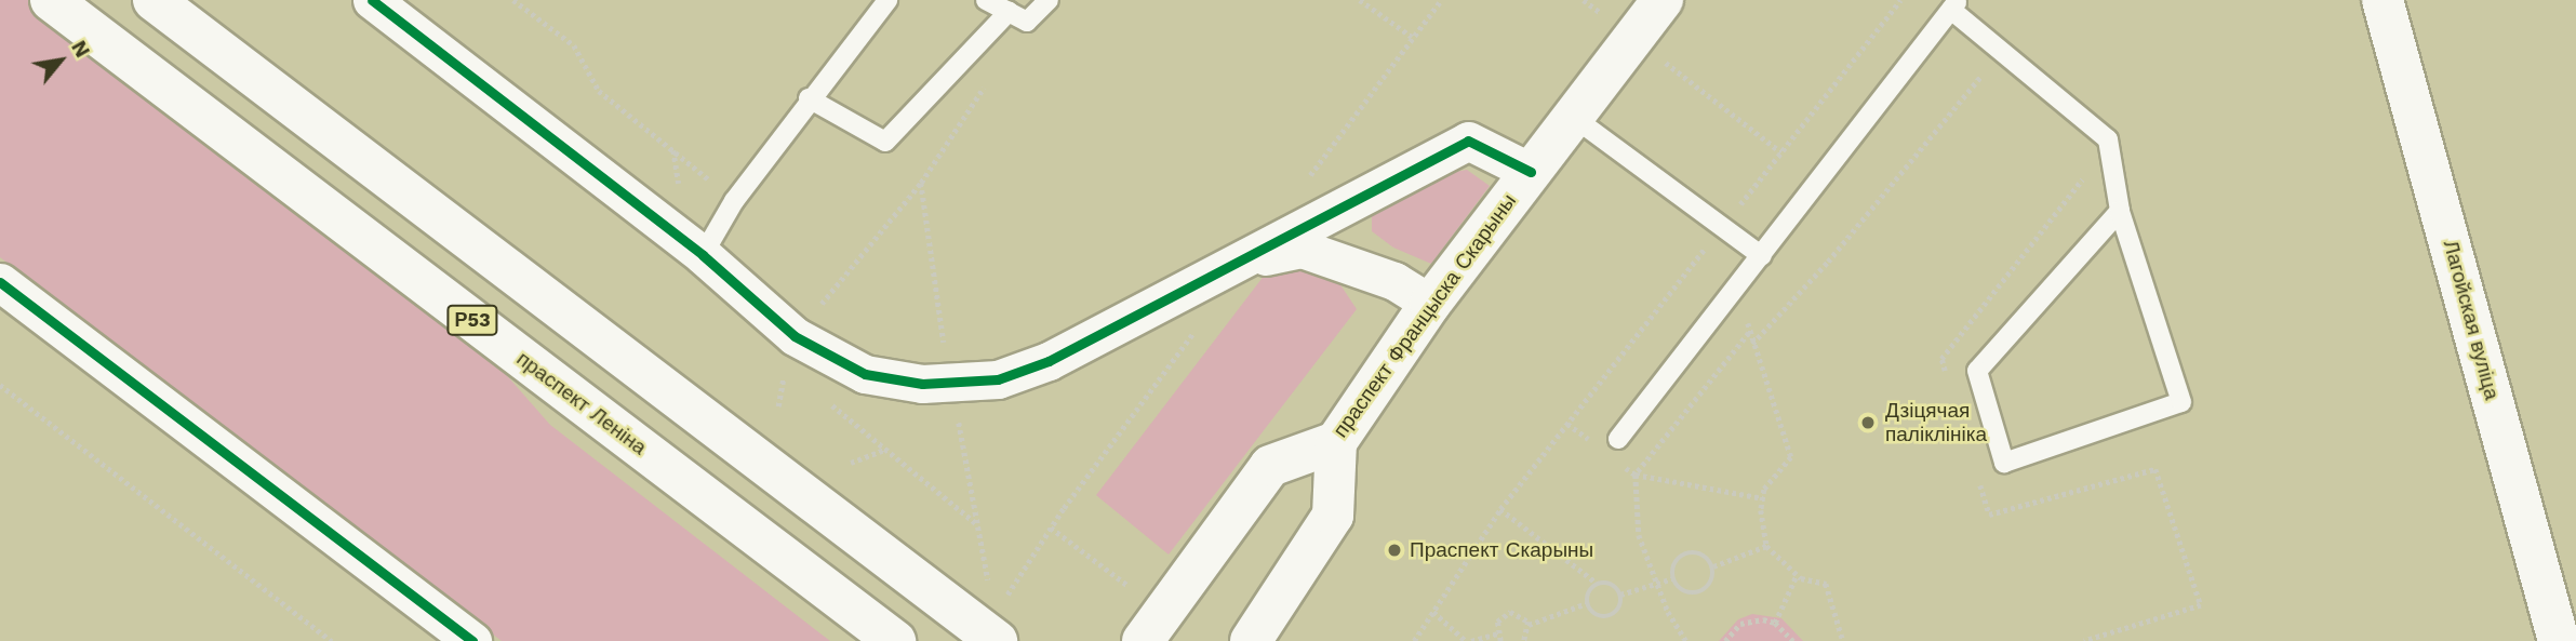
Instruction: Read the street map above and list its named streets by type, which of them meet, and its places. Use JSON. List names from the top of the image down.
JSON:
{
  "streets": {
    "main road": [
      "праспект Францыска Скарыны",
      "Р53",
      "Лагойская вуліца",
      "праспект Леніна"
    ]
  },
  "places": ["Дзіцячая паліклініка", "Праспект Скарыны"],
  "north": "top right"
}
